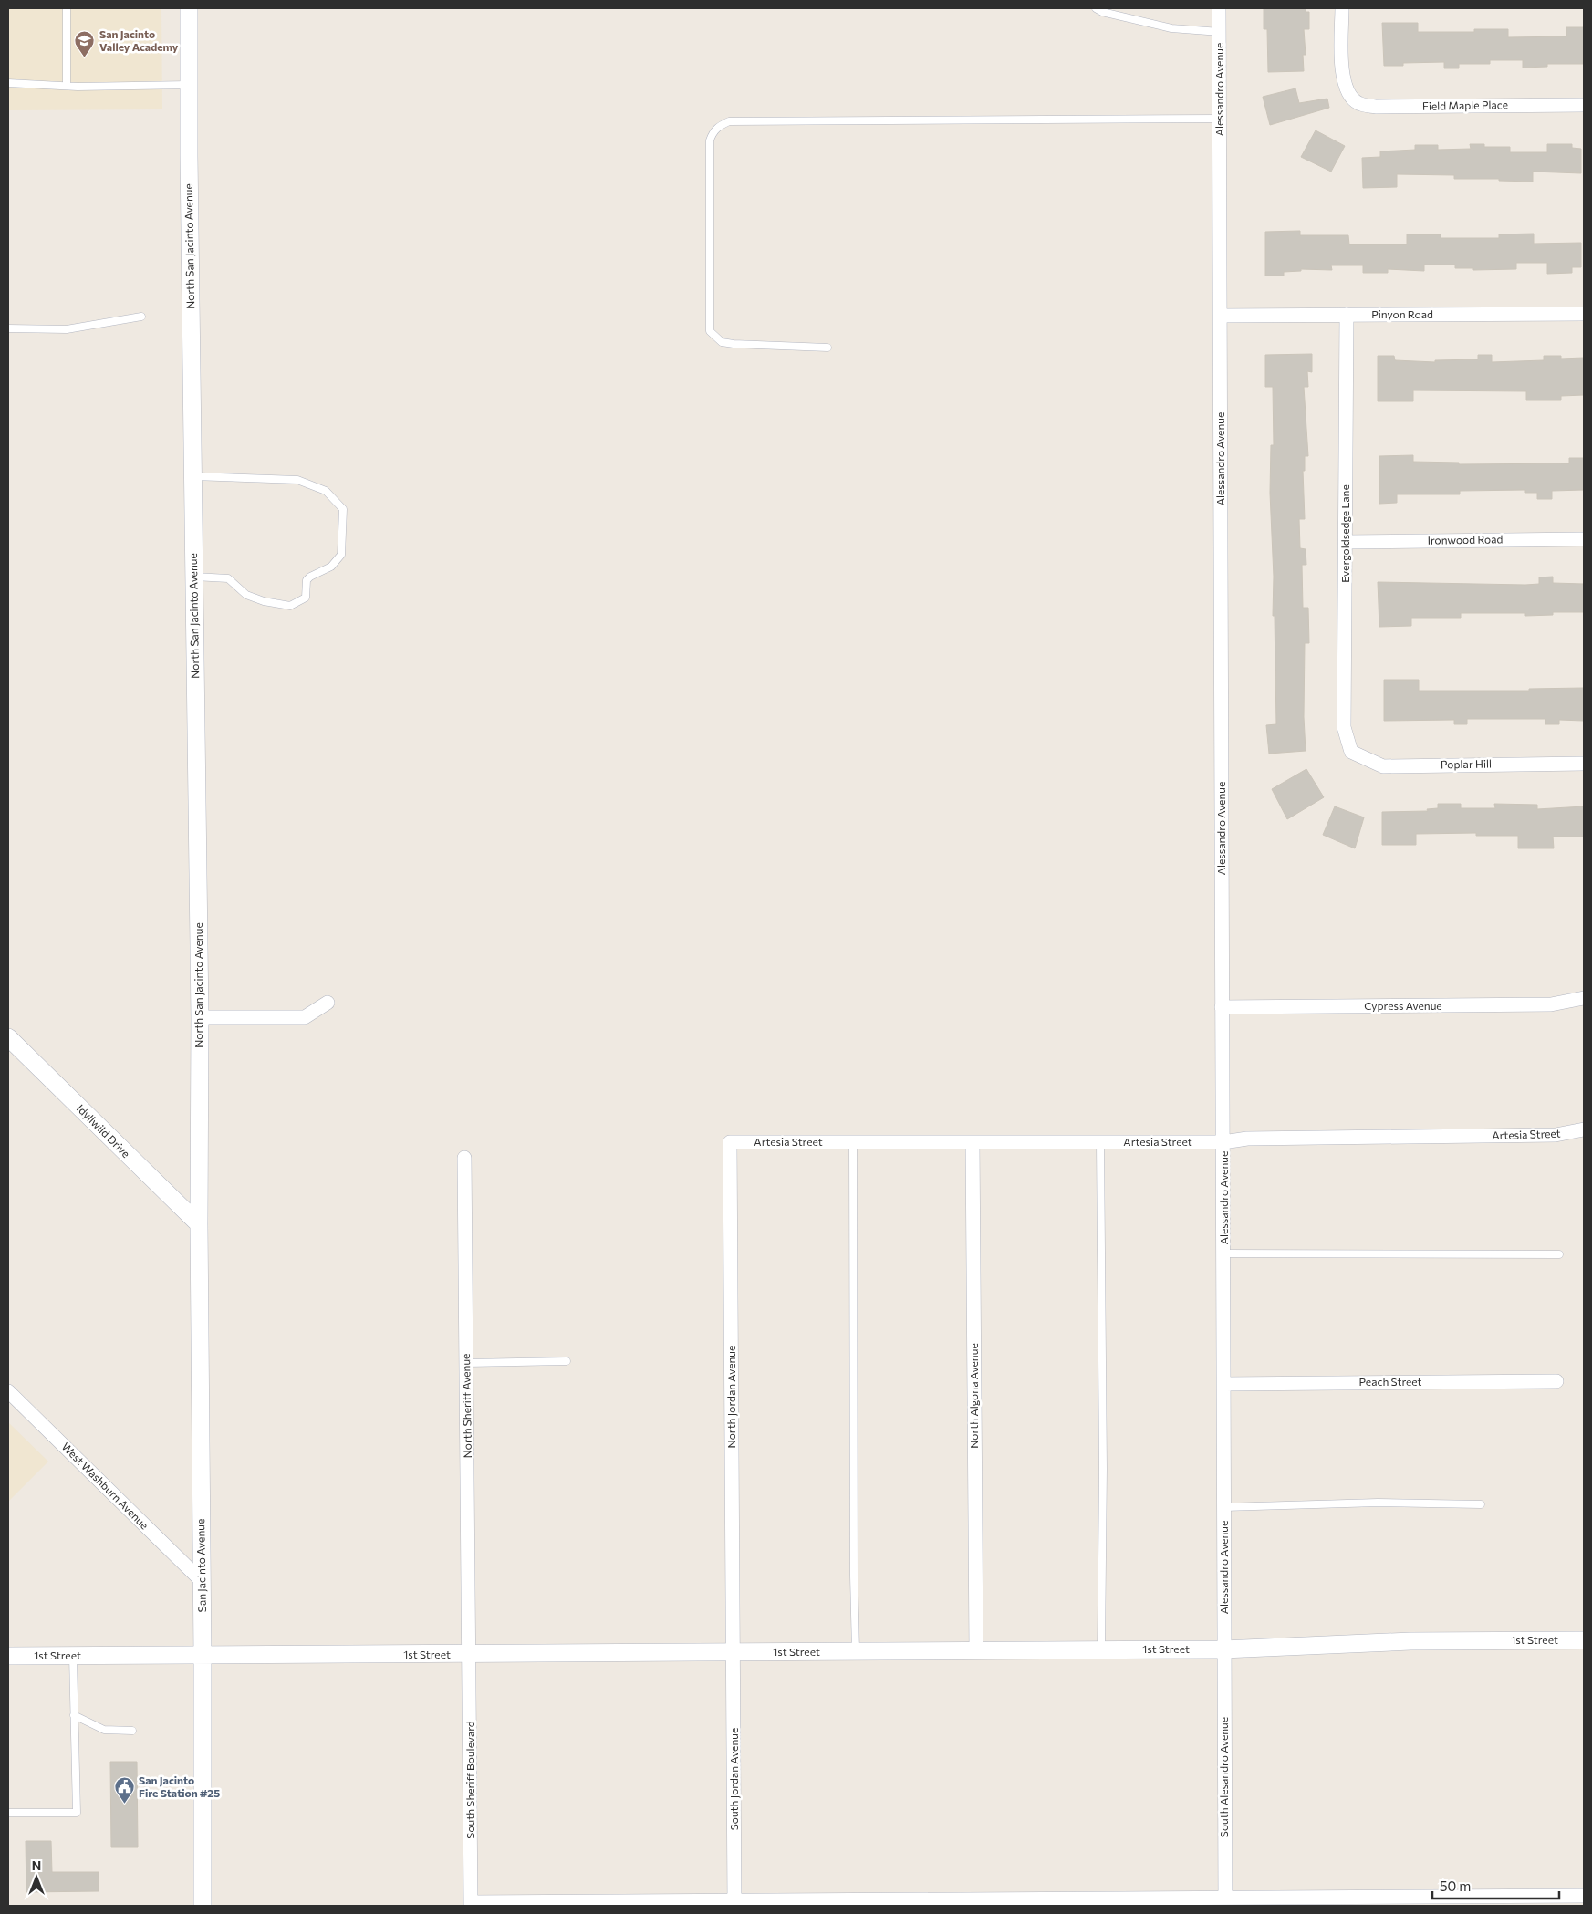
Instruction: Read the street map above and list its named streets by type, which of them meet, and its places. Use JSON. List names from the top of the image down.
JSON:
{
  "streets": {
    "street": [
      "Alessandro Avenue",
      "Field Maple Place",
      "North San Jacinto Avenue",
      "Pinyon Road",
      "Evergoldsedge Lane",
      "Ironwood Road",
      "Poplar Hill",
      "Cypress Avenue",
      "Idyllwild Drive",
      "Artesia Street",
      "Peach Street",
      "North Algona Avenue",
      "North Jordan Avenue",
      "North Sheriff Avenue",
      "West Washburn Avenue",
      "San Jacinto Avenue",
      "1st Street",
      "South Alesandro Avenue",
      "South Jordan Avenue",
      "South Sheriff Boulevard"
    ]
  },
  "crossings": [
    ["Alessandro Avenue", "Pinyon Road"],
    ["Alessandro Avenue", "Cypress Avenue"],
    ["Alessandro Avenue", "Artesia Street"],
    ["Alessandro Avenue", "Peach Street"],
    ["Alessandro Avenue", "1st Street"],
    ["Alessandro Avenue", "South Alesandro Avenue"],
    ["North San Jacinto Avenue", "Idyllwild Drive"],
    ["North San Jacinto Avenue", "San Jacinto Avenue"],
    ["Pinyon Road", "Evergoldsedge Lane"],
    ["Evergoldsedge Lane", "Ironwood Road"],
    ["Evergoldsedge Lane", "Poplar Hill"],
    ["Idyllwild Drive", "San Jacinto Avenue"],
    ["Artesia Street", "North Algona Avenue"],
    ["Artesia Street", "North Jordan Avenue"],
    ["North Algona Avenue", "1st Street"],
    ["North Jordan Avenue", "1st Street"],
    ["North Jordan Avenue", "South Jordan Avenue"],
    ["North Sheriff Avenue", "1st Street"],
    ["North Sheriff Avenue", "South Sheriff Boulevard"],
    ["West Washburn Avenue", "San Jacinto Avenue"],
    ["San Jacinto Avenue", "1st Street"],
    ["1st Street", "South Alesandro Avenue"],
    ["1st Street", "South Jordan Avenue"],
    ["1st Street", "South Sheriff Boulevard"]
  ],
  "places": {
    "school or university": ["San Jacinto Valley Academy"],
    "public building": ["San Jacinto Fire Station #25"]
  },
  "scale_bar": "50 m",
  "north": "top"
}
